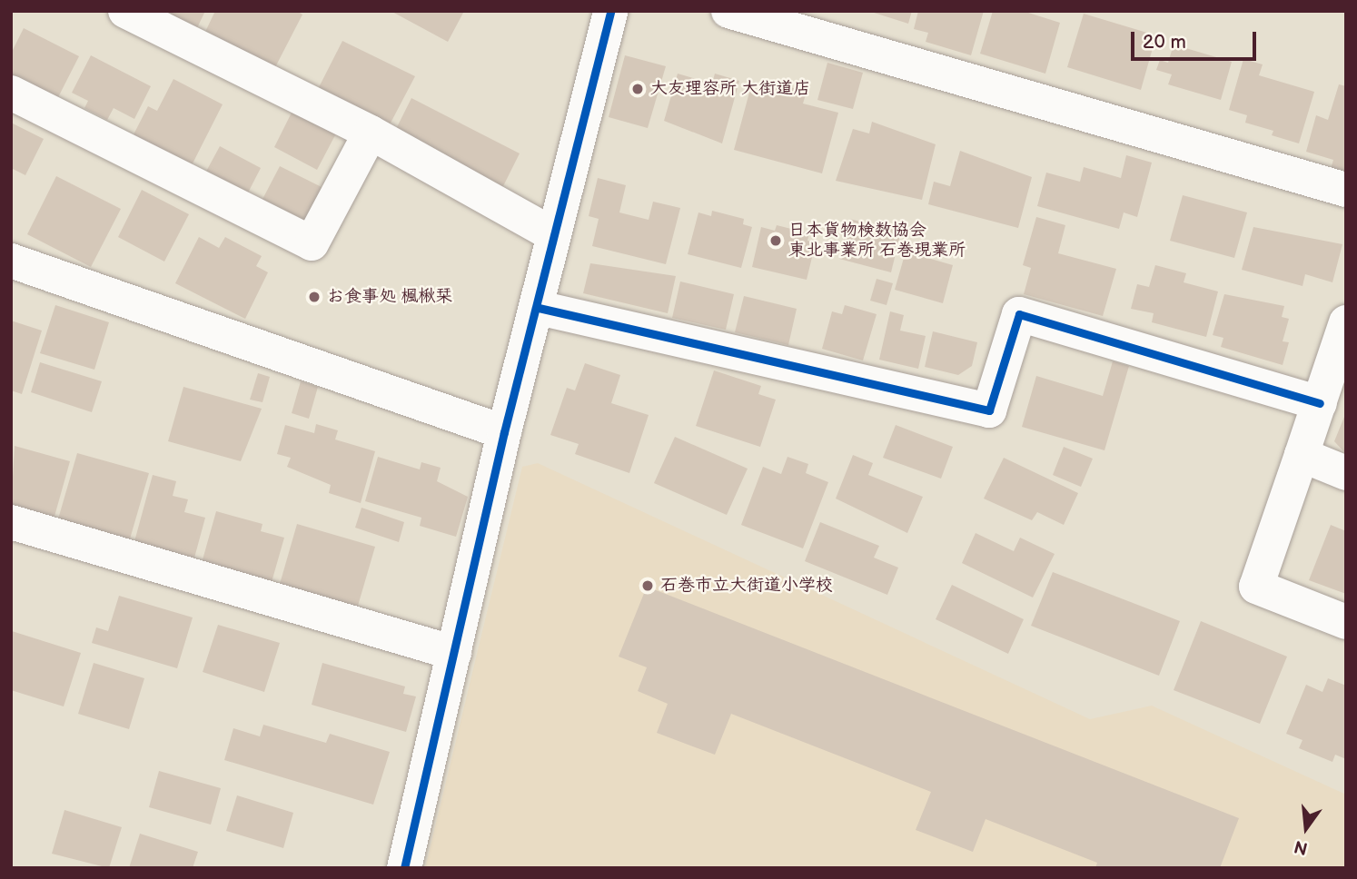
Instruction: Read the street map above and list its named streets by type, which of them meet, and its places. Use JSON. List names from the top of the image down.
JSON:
{
  "places": [
    "大友理容所 大街道店",
    "日本貨物検数協会 東北事業所 石巻現業所",
    "お食事処 楓楸栞",
    "石巻市立大街道小学校"
  ],
  "scale_bar": "20 m",
  "north": "bottom"
}
